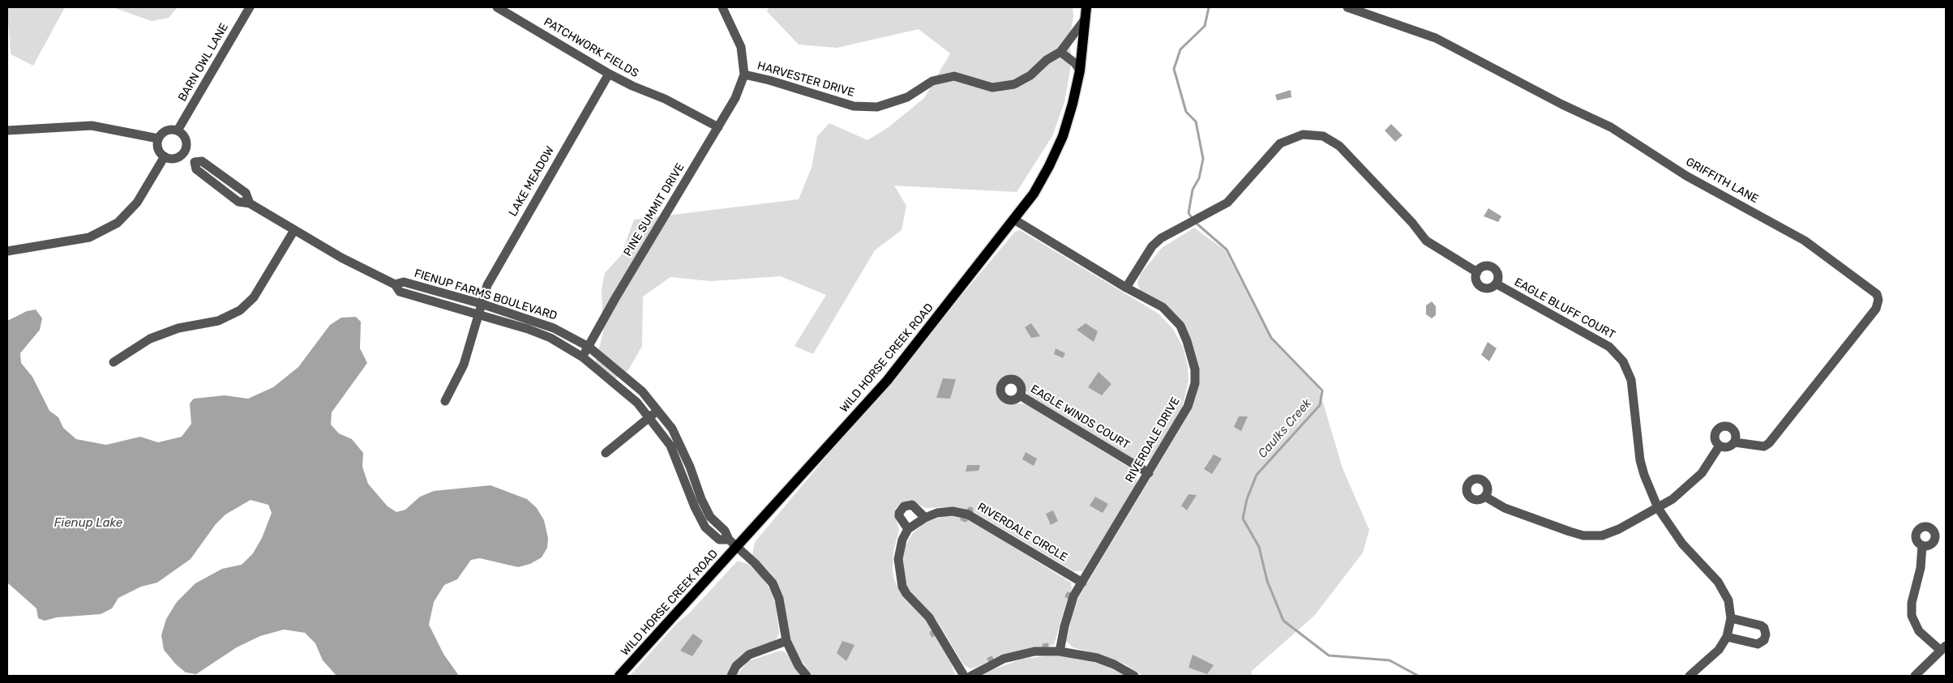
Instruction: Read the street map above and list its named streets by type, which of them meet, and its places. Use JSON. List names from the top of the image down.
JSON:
{
  "streets": {
    "main road": ["WILD HORSE CREEK ROAD"],
    "street": [
      "PATCHWORK FIELDS",
      "BARN OWL LANE",
      "HARVESTER DRIVE",
      "GRIFFITH LANE",
      "LAKE MEADOW",
      "PINE SUMMIT DRIVE",
      "FIENUP FARMS BOULEVARD",
      "EAGLE BLUFF COURT",
      "EAGLE WINDS COURT",
      "RIVERDALE DRIVE",
      "RIVERDALE CIRCLE"
    ]
  },
  "crossings": [
    ["PATCHWORK FIELDS", "LAKE MEADOW"],
    ["PATCHWORK FIELDS", "PINE SUMMIT DRIVE"],
    ["BARN OWL LANE", "FIENUP FARMS BOULEVARD"],
    ["HARVESTER DRIVE", "PINE SUMMIT DRIVE"],
    ["HARVESTER DRIVE", "WILD HORSE CREEK ROAD"],
    ["LAKE MEADOW", "FIENUP FARMS BOULEVARD"],
    ["PINE SUMMIT DRIVE", "FIENUP FARMS BOULEVARD"],
    ["FIENUP FARMS BOULEVARD", "WILD HORSE CREEK ROAD"],
    ["WILD HORSE CREEK ROAD", "RIVERDALE DRIVE"],
    ["EAGLE WINDS COURT", "RIVERDALE DRIVE"],
    ["RIVERDALE DRIVE", "RIVERDALE CIRCLE"]
  ],
  "water": ["Caulks Creek", "Fienup Lake"]
}
